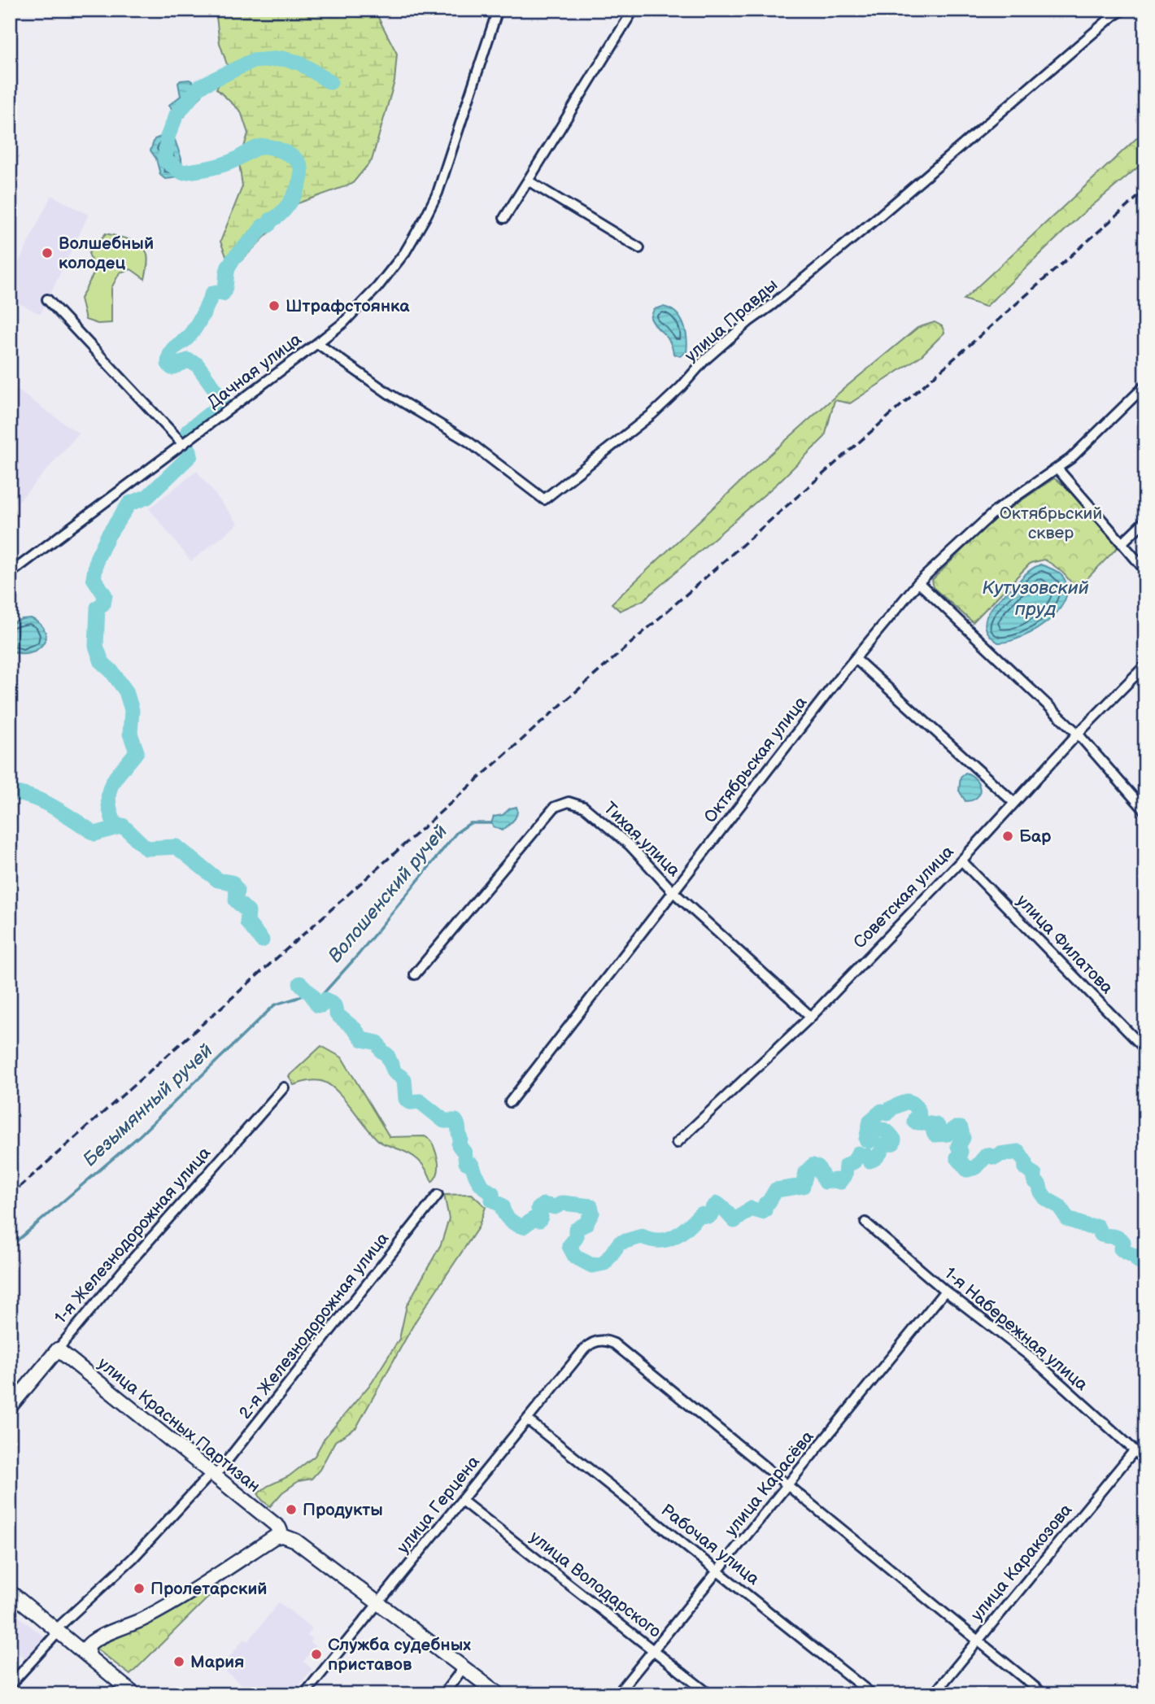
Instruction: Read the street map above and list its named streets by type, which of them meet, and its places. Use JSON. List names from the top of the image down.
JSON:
{
  "streets": {
    "main road": ["1-я Железнодорожная улица", "улица Красных Партизан"],
    "street": [
      "улица Правды",
      "Дачная улица",
      "Октябрьская улица",
      "Тихая улица",
      "Советская улица",
      "улица Филатова",
      "2-я Железнодорожная улица",
      "1-я Набережная улица",
      "улица Карасёва",
      "улица Герцена",
      "Рабочая улица",
      "улица Каракозова",
      "улица Володарского"
    ]
  },
  "crossings": [
    ["улица Правды", "Дачная улица"],
    ["Октябрьская улица", "Тихая улица"],
    ["Тихая улица", "Советская улица"],
    ["Советская улица", "улица Филатова"],
    ["1-я Железнодорожная улица", "улица Красных Партизан"],
    ["2-я Железнодорожная улица", "улица Красных Партизан"],
    ["1-я Набережная улица", "улица Карасёва"],
    ["1-я Набережная улица", "улица Каракозова"],
    ["улица Карасёва", "улица Герцена"],
    ["улица Карасёва", "Рабочая улица"],
    ["улица Карасёва", "улица Володарского"],
    ["улица Герцена", "Рабочая улица"],
    ["улица Герцена", "улица Володарского"]
  ],
  "water": ["Кутузовский пруд", "Волошенский ручей", "Безымянный ручей"],
  "parks": ["Октябрьский сквер"],
  "places": [
    "Волшебный колодец",
    "Штрафстоянка",
    "Бар",
    "Продукты",
    "Пролетарский",
    "Служба судебных приставов",
    "Мария"
  ]
}
